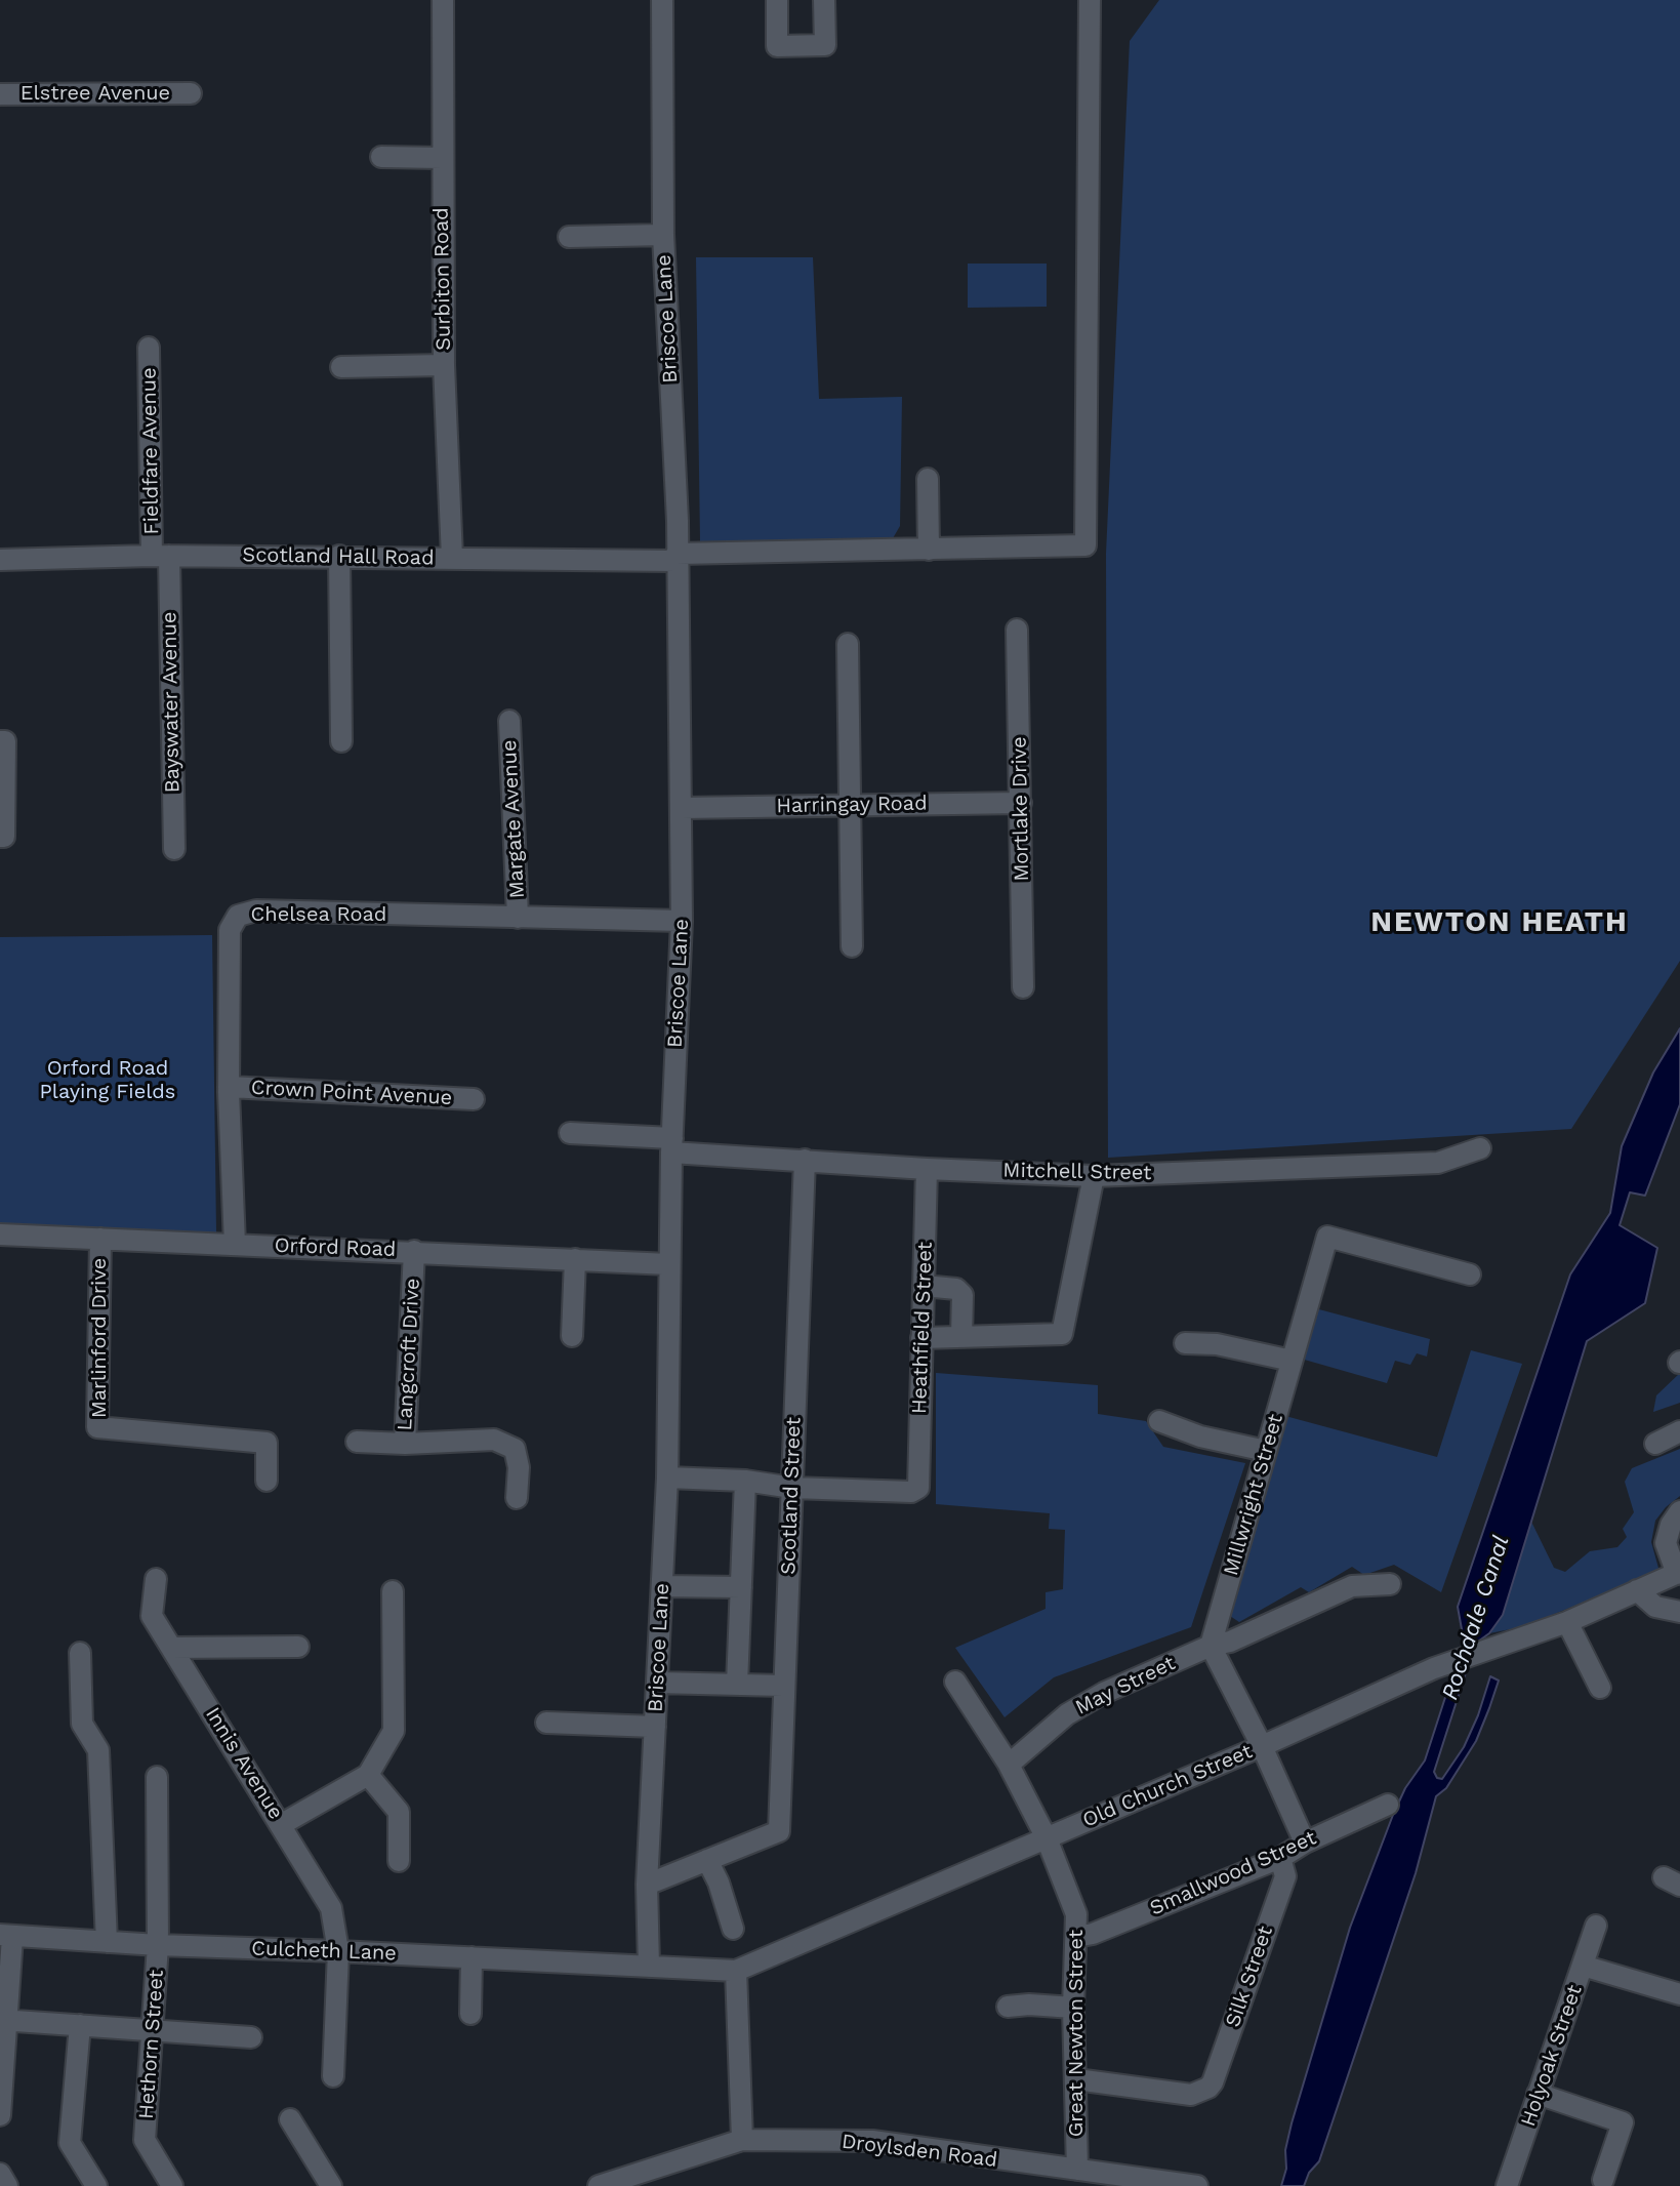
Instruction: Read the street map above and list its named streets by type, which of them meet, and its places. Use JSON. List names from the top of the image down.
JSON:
{
  "streets": {
    "street": [
      "Elstree Avenue",
      "Surbiton Road",
      "Briscoe Lane",
      "Fieldfare Avenue",
      "Scotland Hall Road",
      "Bayswater Avenue",
      "Harringay Road",
      "Mortlake Drive",
      "Margate Avenue",
      "Chelsea Road",
      "Crown Point Avenue",
      "Mitchell Street",
      "Orford Road",
      "Heathfield Street",
      "Marlinford Drive",
      "Langcroft Drive",
      "Millwright Street",
      "Scotland Street",
      "May Street",
      "Innis Avenue",
      "Old Church Street",
      "Smallwood Street",
      "Culcheth Lane",
      "Silk Street",
      "Great Newton Street",
      "Hethorn Street",
      "Holyoak Street",
      "Droylsden Road"
    ]
  },
  "crossings": [
    ["Surbiton Road", "Scotland Hall Road"],
    ["Briscoe Lane", "Scotland Hall Road"],
    ["Briscoe Lane", "Harringay Road"],
    ["Briscoe Lane", "Chelsea Road"],
    ["Briscoe Lane", "Mitchell Street"],
    ["Briscoe Lane", "Orford Road"],
    ["Briscoe Lane", "Old Church Street"],
    ["Briscoe Lane", "Culcheth Lane"],
    ["Fieldfare Avenue", "Scotland Hall Road"],
    ["Fieldfare Avenue", "Bayswater Avenue"],
    ["Scotland Hall Road", "Bayswater Avenue"],
    ["Harringay Road", "Mortlake Drive"],
    ["Margate Avenue", "Chelsea Road"],
    ["Chelsea Road", "Crown Point Avenue"],
    ["Chelsea Road", "Orford Road"],
    ["Mitchell Street", "Heathfield Street"],
    ["Mitchell Street", "Scotland Street"],
    ["Orford Road", "Marlinford Drive"],
    ["Orford Road", "Langcroft Drive"],
    ["Heathfield Street", "Scotland Street"],
    ["Millwright Street", "May Street"],
    ["May Street", "Great Newton Street"],
    ["Innis Avenue", "Culcheth Lane"],
    ["Old Church Street", "Culcheth Lane"],
    ["Old Church Street", "Great Newton Street"],
    ["Smallwood Street", "Silk Street"],
    ["Smallwood Street", "Great Newton Street"],
    ["Culcheth Lane", "Hethorn Street"],
    ["Silk Street", "Great Newton Street"],
    ["Great Newton Street", "Droylsden Road"]
  ],
  "districts": ["NEWTON HEATH"],
  "water": ["Rochdale Canal"],
  "parks": ["Orford Road Playing Fields"]
}
